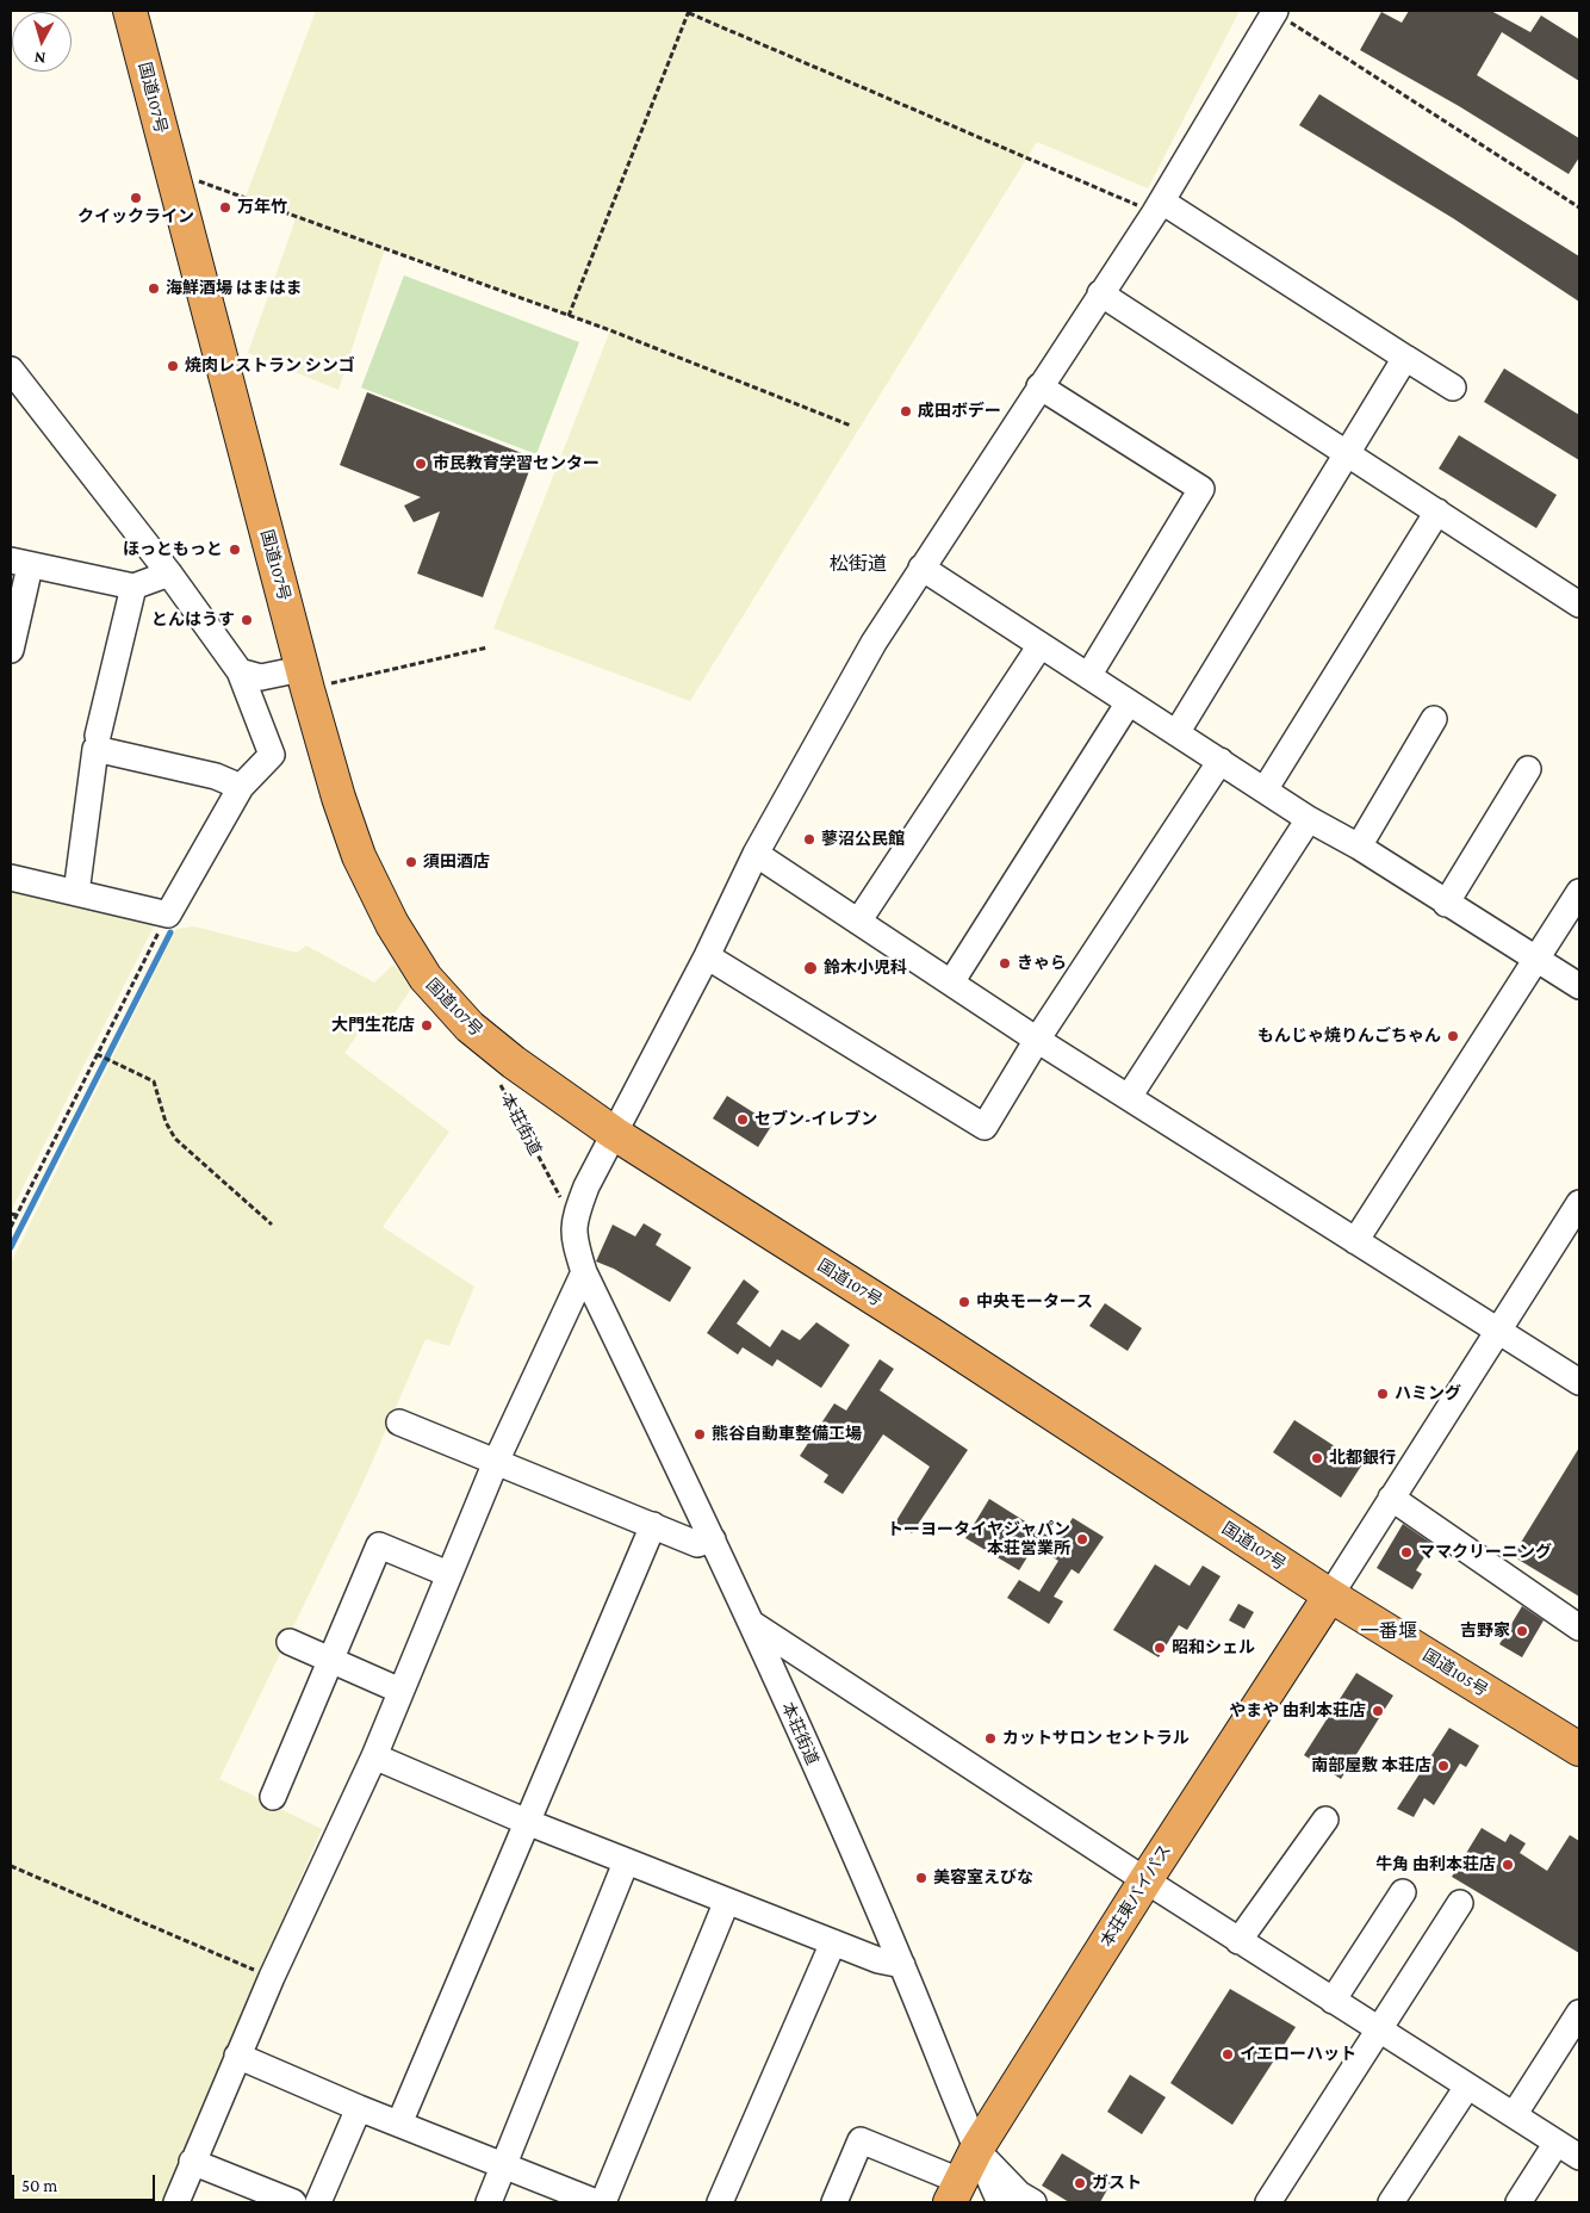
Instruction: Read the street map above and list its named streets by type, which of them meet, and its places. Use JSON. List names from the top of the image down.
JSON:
{
  "streets": {
    "highway": ["国道107号", "国道105号", "本荘東バイパス"],
    "street": ["本荘街道"]
  },
  "crossings": [
    ["国道107号", "国道105号"],
    ["国道107号", "本荘東バイパス"],
    ["本荘街道", "本荘東バイパス"],
    ["国道105号", "本荘東バイパス"]
  ],
  "districts": ["松街道", "一番堰"],
  "places": [
    "クイックライン",
    "万年竹",
    "海鮮酒場 はまはま",
    "焼肉レストラン シンゴ",
    "成田ボデー",
    "市民教育学習センター",
    "ほっともっと",
    "とんはうす",
    "蓼沼公民館",
    "須田酒店",
    "きゃら",
    "鈴木小児科",
    "大門生花店",
    "もんじゃ焼りんごちゃん",
    "セブン-イレブン",
    "中央モータース",
    "ハミング",
    "熊谷自動車整備工場",
    "北都銀行",
    "トーヨータイヤジャパン 本荘営業所",
    "ママクリーニング",
    "吉野家",
    "昭和シェル",
    "やまや 由利本荘店",
    "カットサロン セントラル",
    "南部屋敷 本荘店",
    "牛角 由利本荘店",
    "美容室えびな",
    "イエローハット",
    "ガスト"
  ],
  "scale_bar": "50 m",
  "north": "bottom"
}
